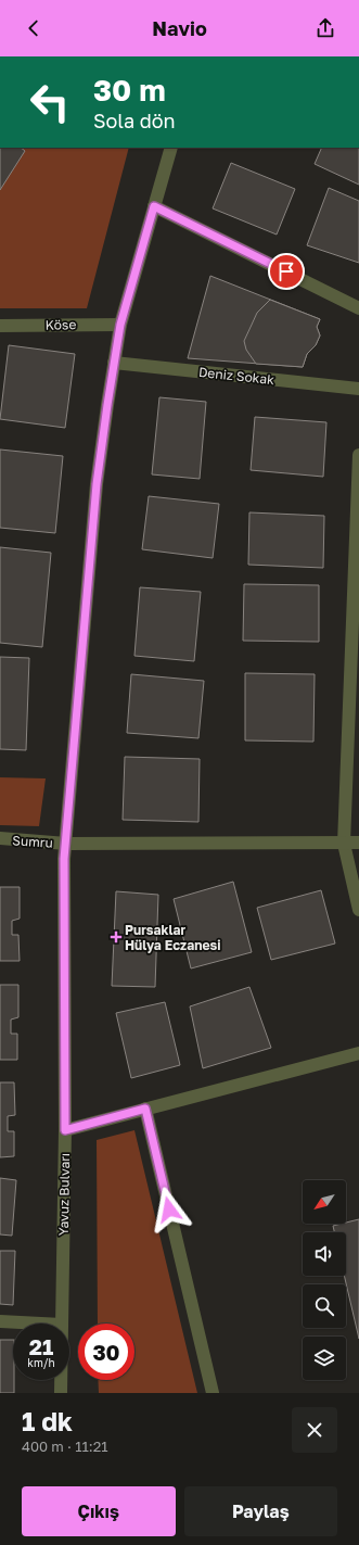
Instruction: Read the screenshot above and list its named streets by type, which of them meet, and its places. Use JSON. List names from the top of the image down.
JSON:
{
  "streets": {
    "street": [
      "Köse",
      "Deniz Sokak",
      "Sumru",
      "Yavuz Bulvarı"
    ]
  },
  "crossings": [
    ["Köse", "Yavuz Bulvarı"],
    ["Deniz Sokak", "Yavuz Bulvarı"],
    ["Sumru", "Yavuz Bulvarı"]
  ],
  "places": {
    "health": ["Pursaklar Hülya Eczanesi"]
  },
  "north": "bottom left",
  "page": {
    "header": "Navio",
    "turn": ["30 m", "Sola dön"],
    "speed": "21 km/h",
    "limit": "30",
    "heading": ["1 dk", "400 m · 11:21"],
    "buttons": ["Çıkış", "Paylaş"]
  }
}
